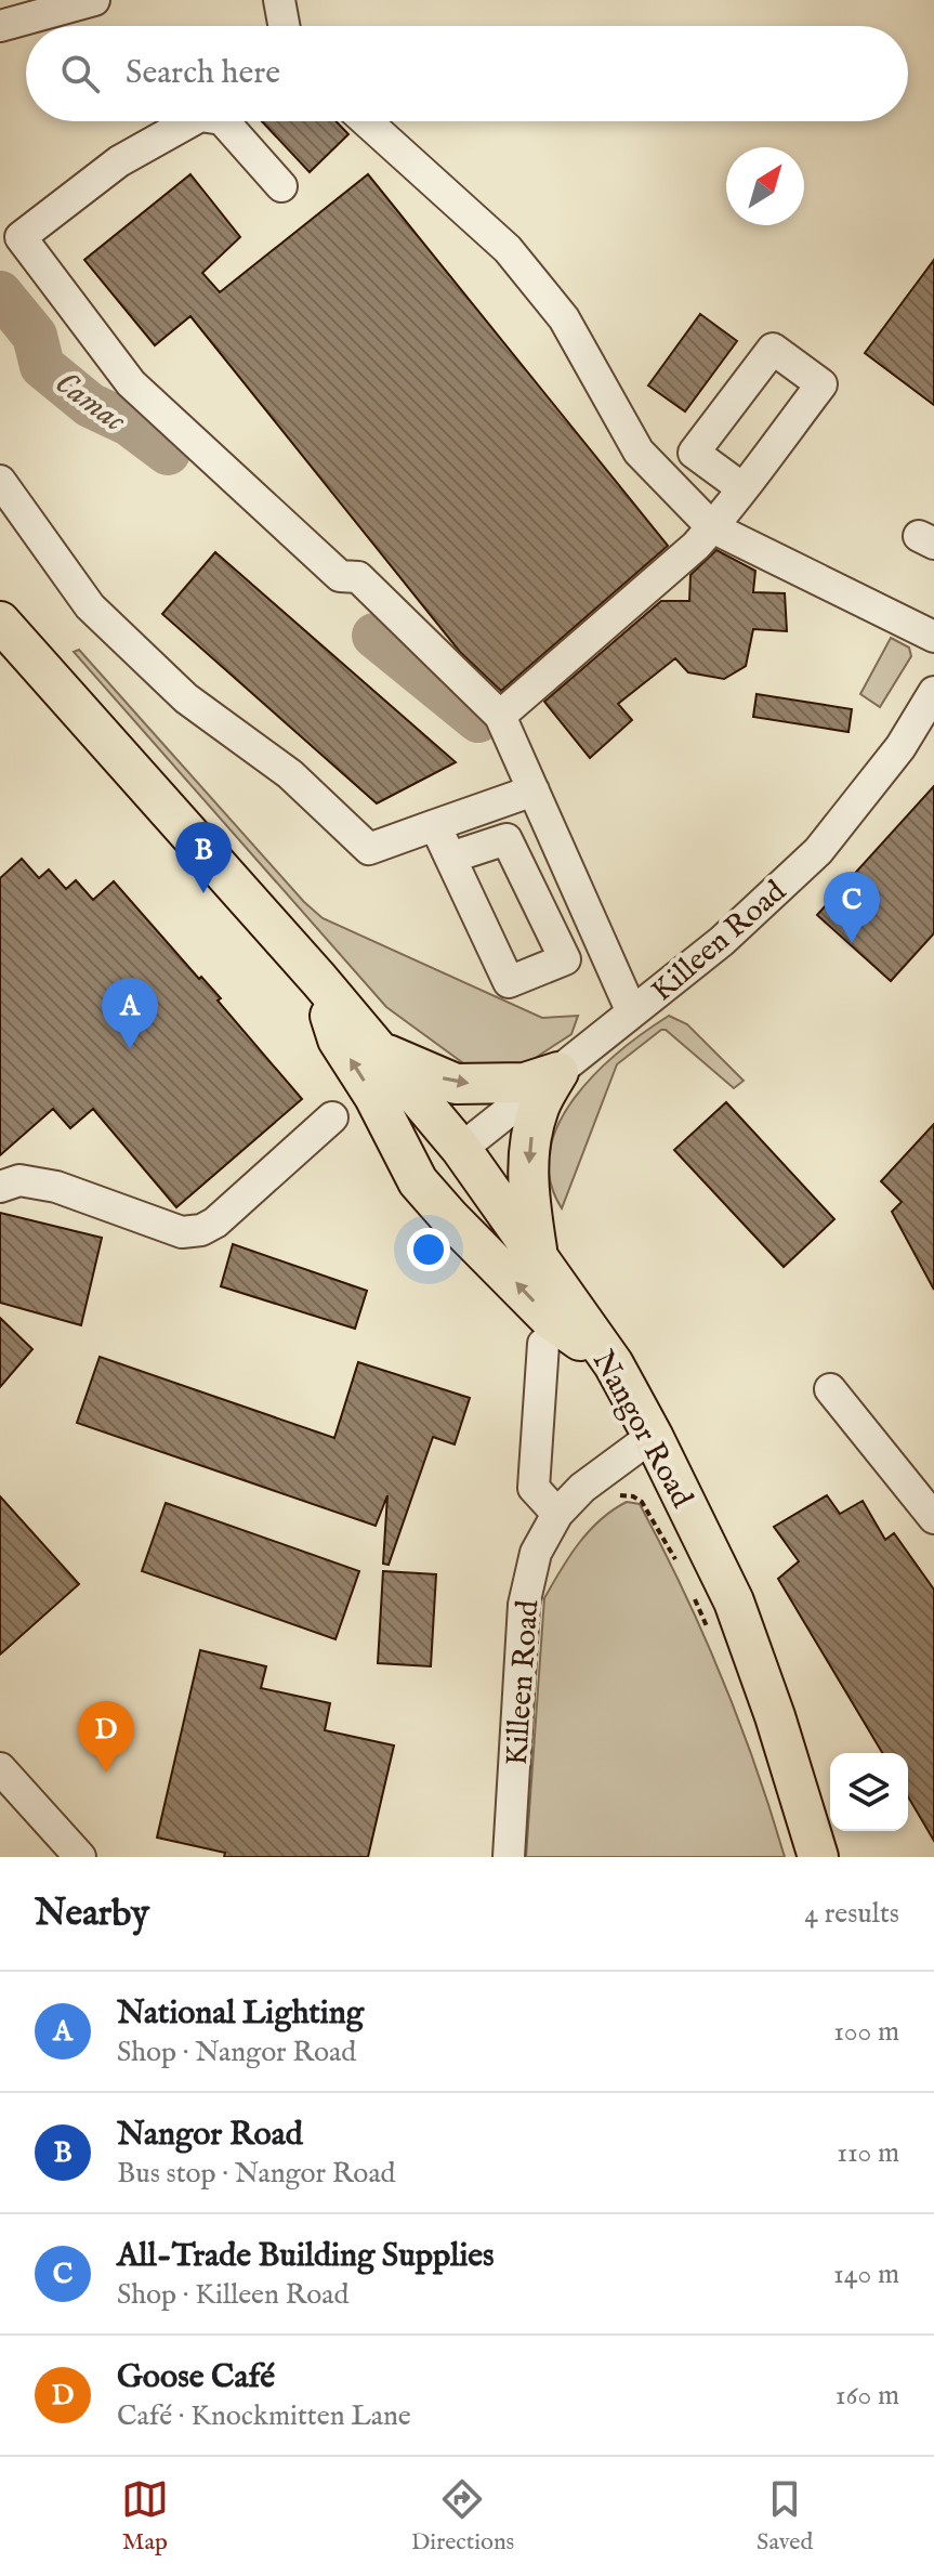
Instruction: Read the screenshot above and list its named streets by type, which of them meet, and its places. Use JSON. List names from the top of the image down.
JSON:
{
  "streets": {
    "main road": ["Nangor Road"],
    "street": ["Killeen Road"]
  },
  "crossings": [
    ["Killeen Road", "Nangor Road"]
  ],
  "water": ["Camac"],
  "north": "top right",
  "page": {
    "search": "Search here",
    "pins": [
      "B",
      "C",
      "A",
      "D"
    ],
    "heading": ["Nearby", "4 results"],
    "list": [
      {
        "mark": "A",
        "name": "National Lighting",
        "note": "Shop · Nangor Road",
        "value": "100 m"
      },
      {
        "mark": "B",
        "name": "Nangor Road",
        "note": "Bus stop · Nangor Road",
        "value": "110 m"
      },
      {
        "mark": "C",
        "name": "All-Trade Building Supplies",
        "note": "Shop · Killeen Road",
        "value": "140 m"
      },
      {
        "mark": "D",
        "name": "Goose Café",
        "note": "Café · Knockmitten Lane",
        "value": "160 m"
      }
    ],
    "nav": ["Map", "Directions", "Saved"]
  }
}
